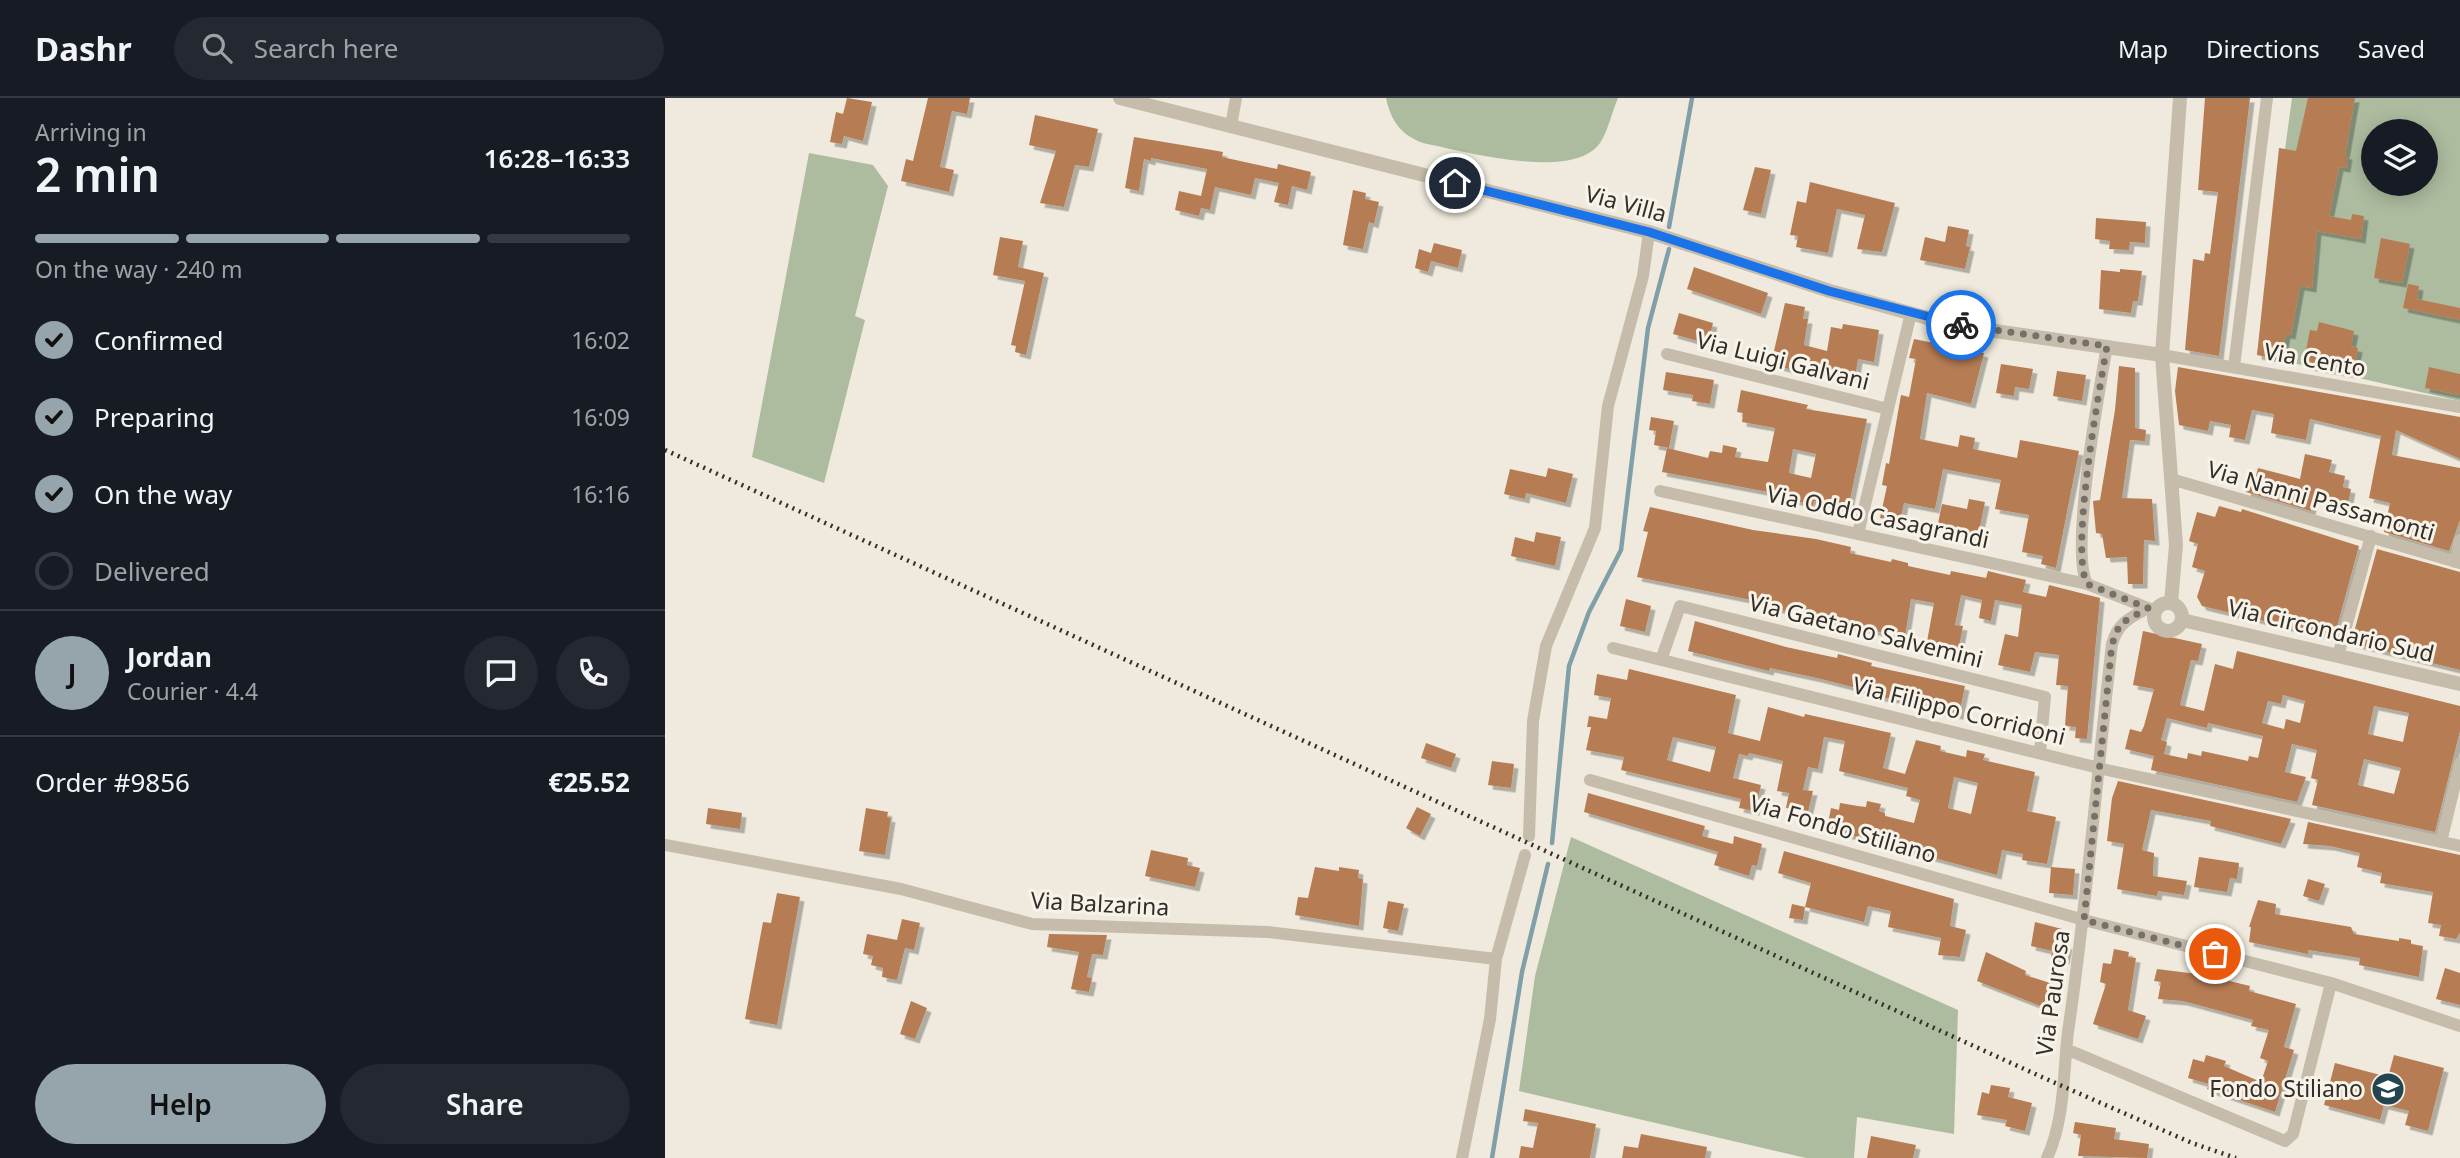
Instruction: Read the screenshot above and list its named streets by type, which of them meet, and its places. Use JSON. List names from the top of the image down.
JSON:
{
  "streets": {
    "street": [
      "Via Villa",
      "Via Cento",
      "Via Luigi Galvani",
      "Via Nanni Passamonti",
      "Via Oddo Casagrandi",
      "Via Gaetano Salvemini",
      "Via Circondario Sud",
      "Via Filippo Corridoni",
      "Via Fondo Stiliano",
      "Via Balzarina",
      "Via Paurosa"
    ]
  },
  "crossings": [
    ["Via Villa", "Via Cento"],
    ["Via Villa", "Via Luigi Galvani"],
    ["Via Luigi Galvani", "Via Oddo Casagrandi"],
    ["Via Oddo Casagrandi", "Via Circondario Sud"],
    ["Via Oddo Casagrandi", "Via Paurosa"],
    ["Via Gaetano Salvemini", "Via Filippo Corridoni"],
    ["Via Circondario Sud", "Via Paurosa"],
    ["Via Filippo Corridoni", "Via Paurosa"],
    ["Via Fondo Stiliano", "Via Paurosa"]
  ],
  "places": {
    "school or university": ["Fondo Stiliano"]
  },
  "page": {
    "header": "Dashr",
    "search": "Search here",
    "nav": ["Map", "Directions", "Saved"],
    "heading": ["2 min", "Arriving in", "16:28–16:33"],
    "panel": [
      "Jordan",
      "Courier · 4.4",
      "Order #9856",
      "€25.52"
    ],
    "bar": "On the way · 240 m",
    "list": [
      ["Confirmed", "16:02"],
      ["Preparing", "16:09"],
      ["On the way", "16:16"],
      "Delivered"
    ],
    "round": "J",
    "buttons": ["Help", "Share"]
  }
}
